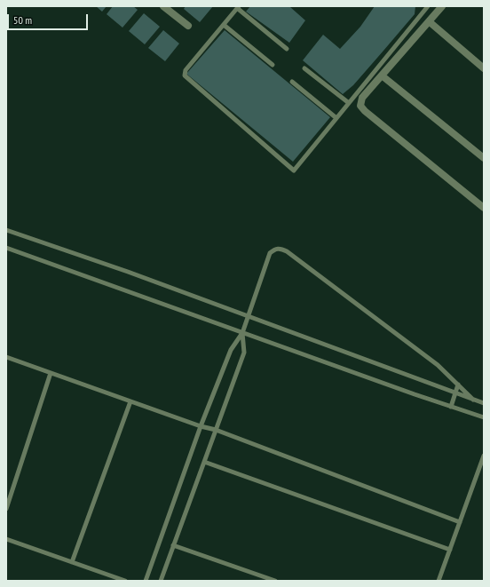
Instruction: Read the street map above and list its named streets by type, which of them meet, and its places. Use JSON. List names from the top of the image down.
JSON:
{
  "scale_bar": "50 m"
}
